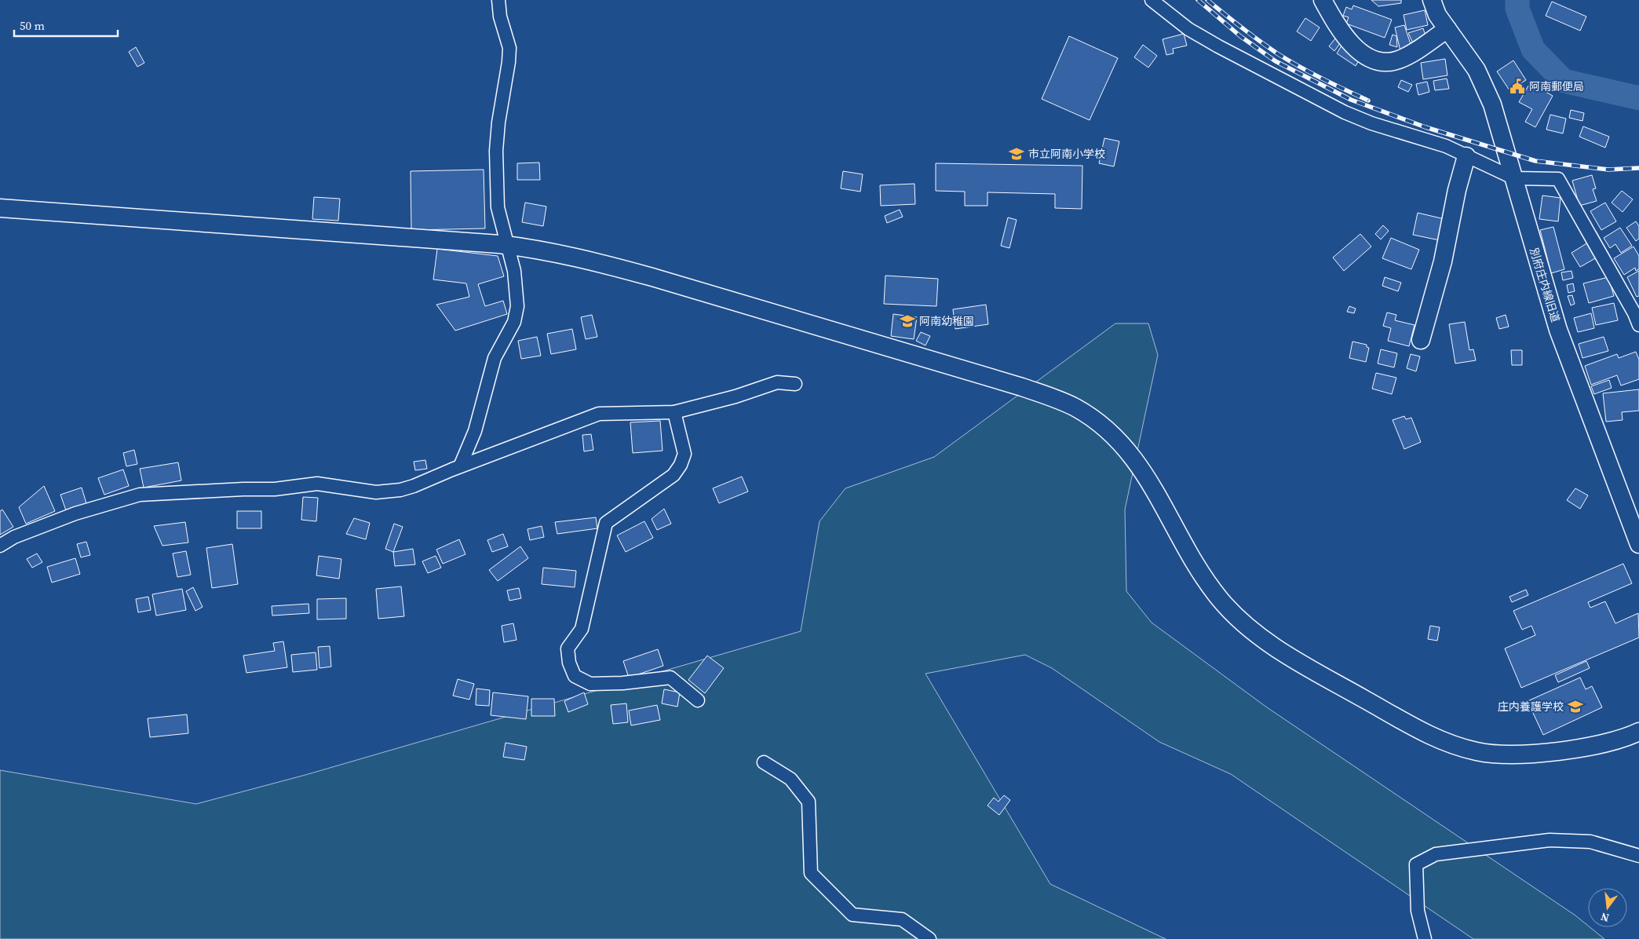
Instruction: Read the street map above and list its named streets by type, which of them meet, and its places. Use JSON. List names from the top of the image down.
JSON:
{
  "streets": {
    "street": ["別府庄内線旧道"]
  },
  "places": {
    "public building": ["阿南郵便局"],
    "school or university": ["市立阿南小学校", "阿南幼稚園", "庄内養護学校"]
  },
  "scale_bar": "50 m",
  "north": "bottom"
}
